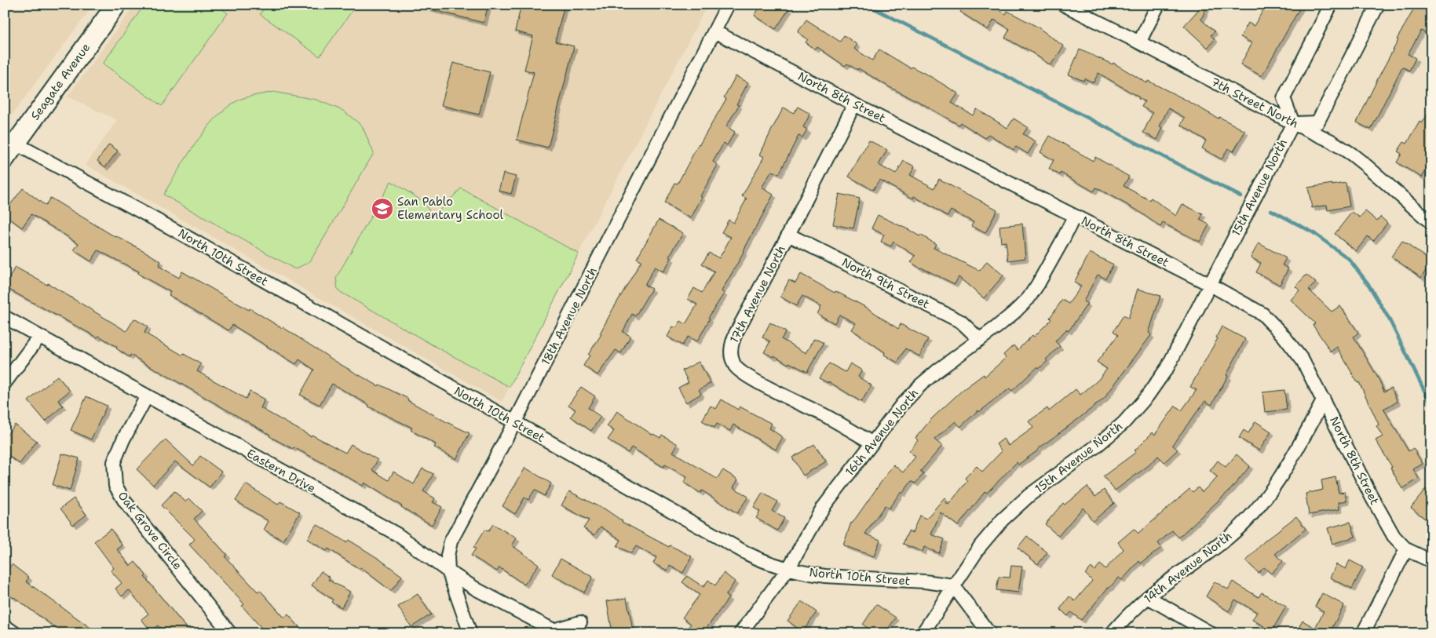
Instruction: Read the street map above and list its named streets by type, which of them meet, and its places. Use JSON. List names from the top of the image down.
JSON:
{
  "streets": {
    "street": [
      "Seagate Avenue",
      "North 8th Street",
      "7th Street North",
      "15th Avenue North",
      "North 10th Street",
      "North 9th Street",
      "17th Avenue North",
      "18th Avenue North",
      "16th Avenue North",
      "Eastern Drive",
      "Oak Grove Circle",
      "14th Avenue North"
    ]
  },
  "crossings": [
    ["Seagate Avenue", "North 10th Street"],
    ["North 8th Street", "15th Avenue North"],
    ["North 8th Street", "17th Avenue North"],
    ["North 8th Street", "18th Avenue North"],
    ["North 8th Street", "16th Avenue North"],
    ["North 8th Street", "14th Avenue North"],
    ["7th Street North", "15th Avenue North"],
    ["15th Avenue North", "North 10th Street"],
    ["North 10th Street", "18th Avenue North"],
    ["North 10th Street", "16th Avenue North"],
    ["North 9th Street", "17th Avenue North"],
    ["North 9th Street", "16th Avenue North"],
    ["17th Avenue North", "16th Avenue North"],
    ["18th Avenue North", "Eastern Drive"],
    ["Eastern Drive", "Oak Grove Circle"]
  ],
  "places": {
    "school or university": ["San Pablo Elementary School"]
  }
}
